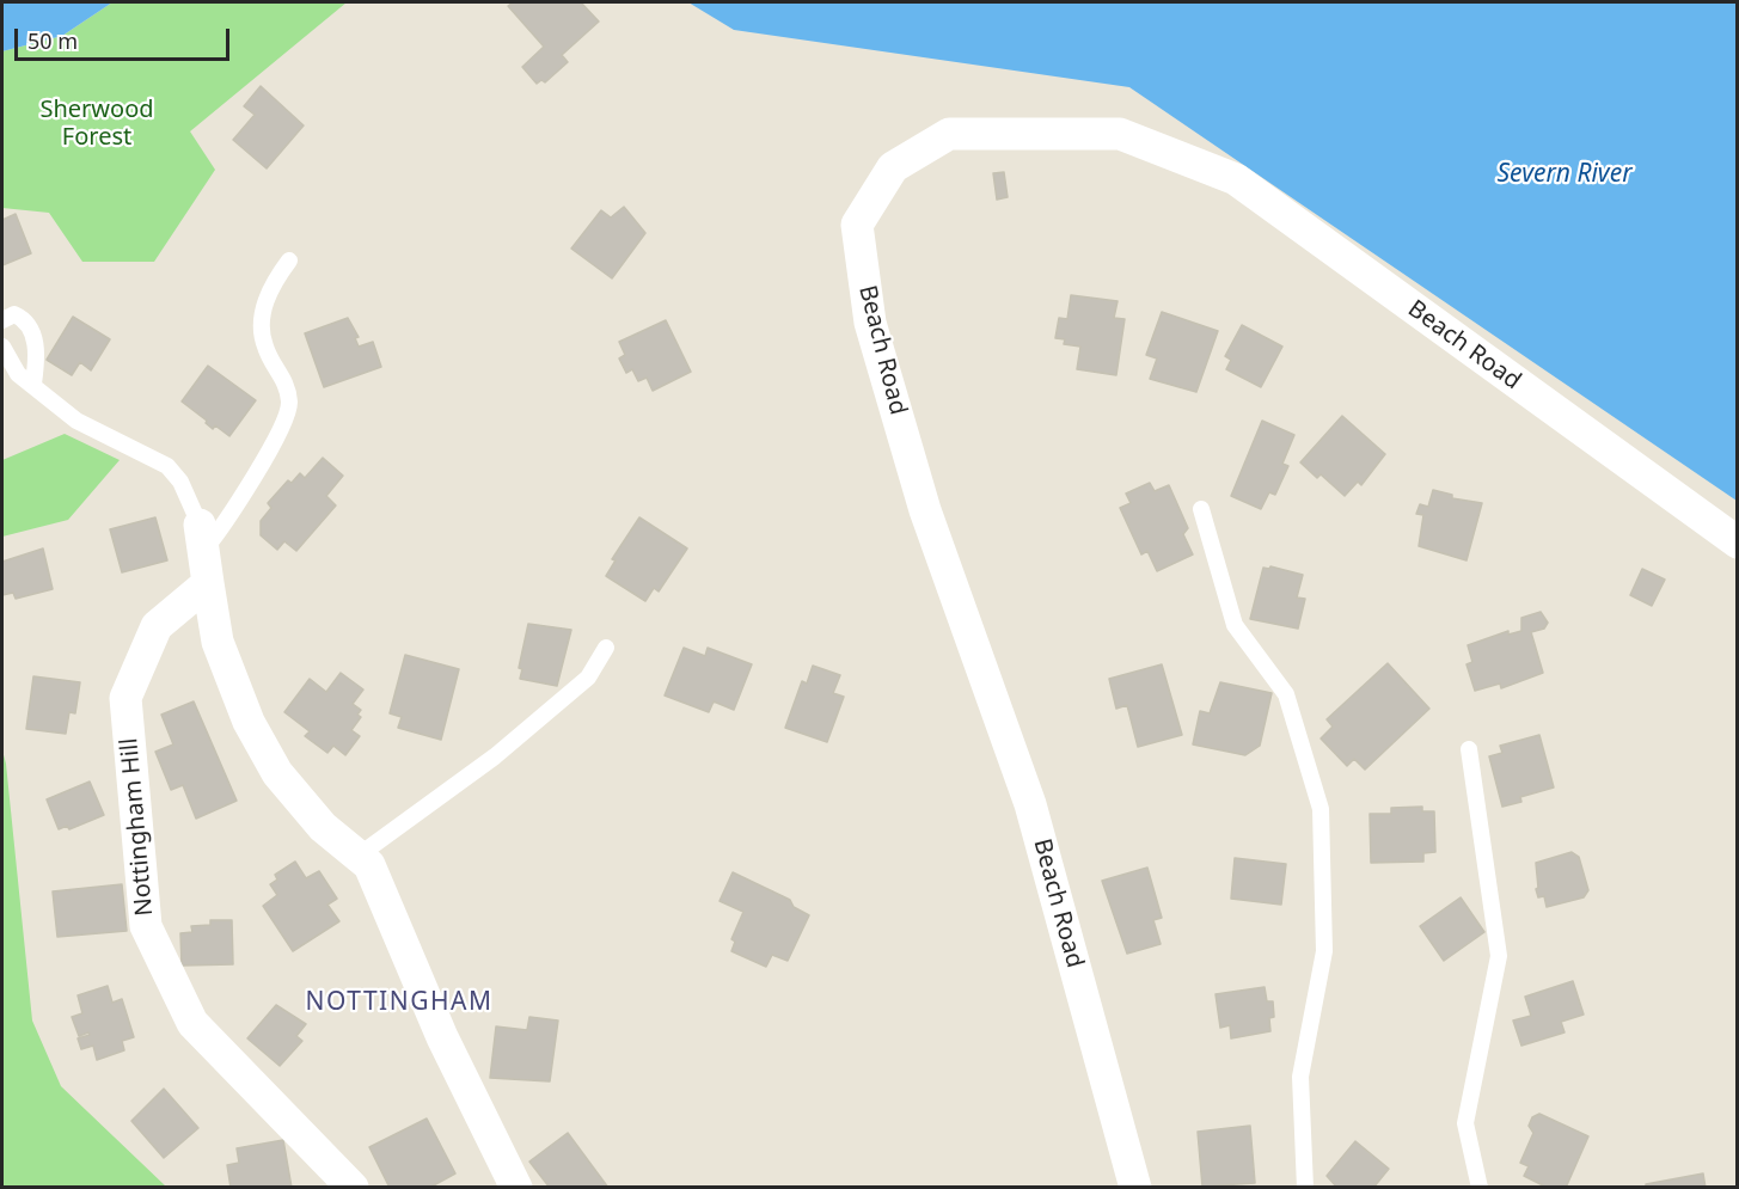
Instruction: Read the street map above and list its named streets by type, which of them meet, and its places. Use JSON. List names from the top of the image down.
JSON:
{
  "streets": {
    "street": ["Beach Road", "Nottingham Hill"]
  },
  "districts": ["NOTTINGHAM"],
  "water": ["Severn River"],
  "parks": ["Sherwood Forest"],
  "scale_bar": "50 m"
}
